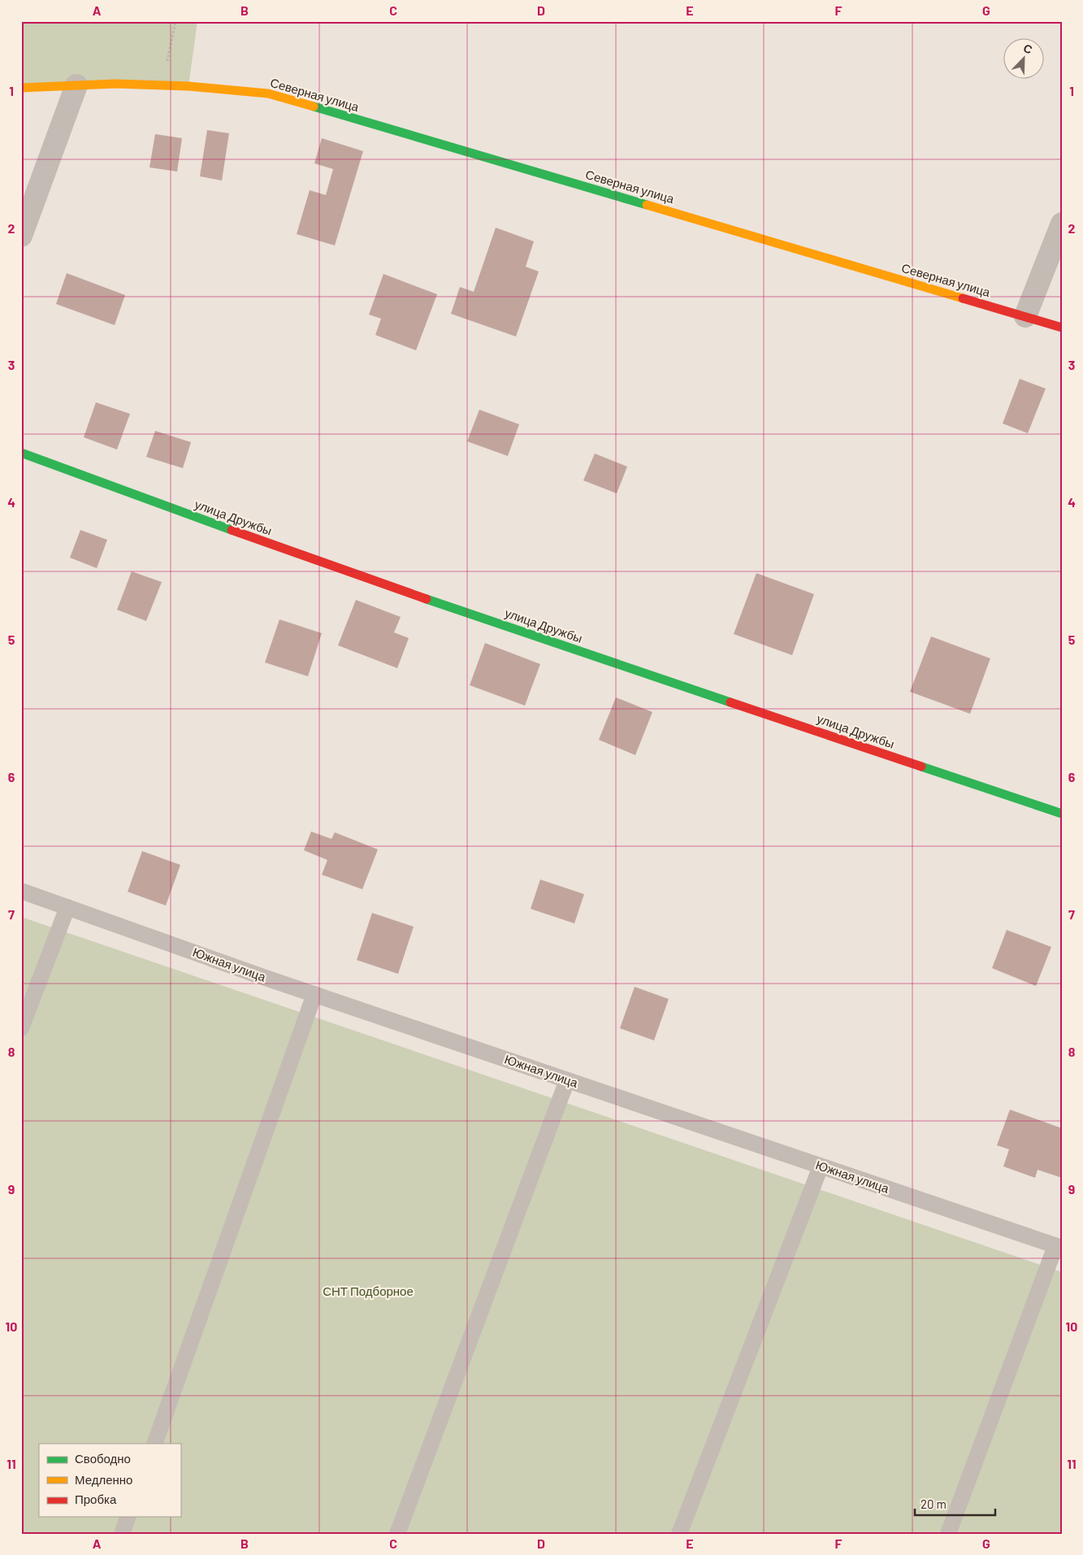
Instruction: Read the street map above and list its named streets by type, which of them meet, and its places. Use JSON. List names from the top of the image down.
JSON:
{
  "streets": {
    "street": ["Северная улица", "улица Дружбы"],
    "lane": ["Южная улица"]
  },
  "parks": ["СНТ Подборное"],
  "legend": ["Свободно", "Медленно", "Пробка"],
  "scale_bar": "20 m",
  "north": "top right",
  "grid": {
    "columns": [
      "A",
      "B",
      "C",
      "D",
      "E",
      "F",
      "G"
    ],
    "rows": [
      "1",
      "2",
      "3",
      "4",
      "5",
      "6",
      "7",
      "8",
      "9",
      "10",
      "11"
    ]
  }
}
